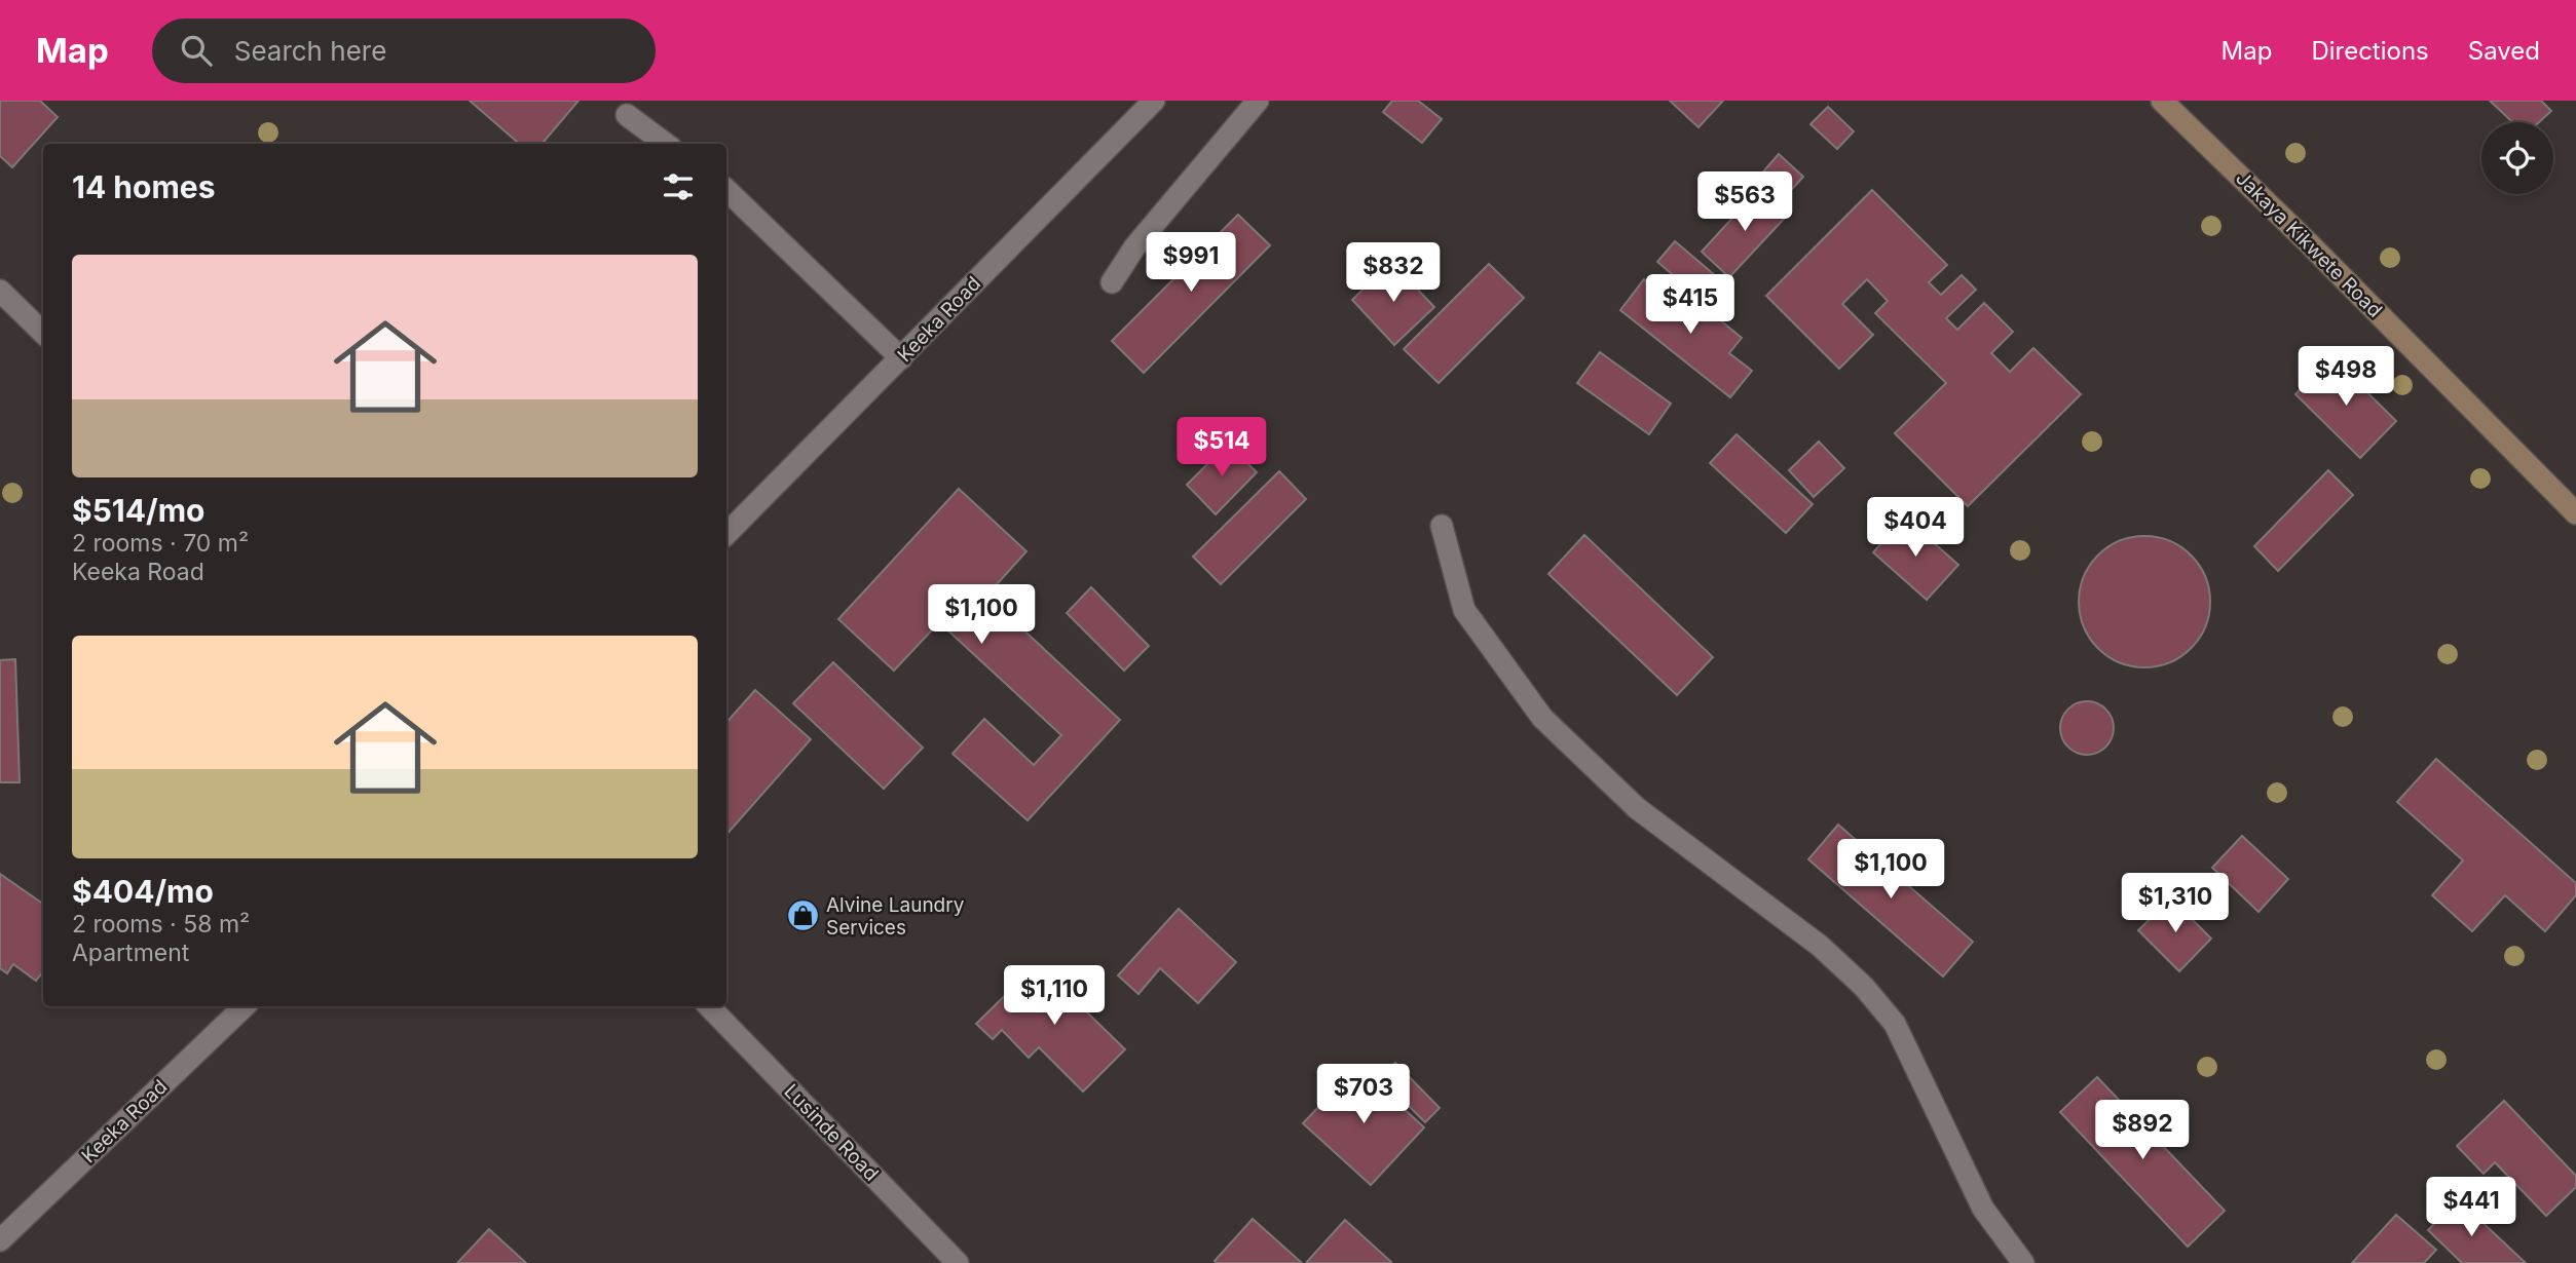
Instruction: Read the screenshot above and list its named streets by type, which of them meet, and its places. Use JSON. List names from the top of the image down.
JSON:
{
  "streets": {
    "main road": ["Jakaya Kikwete Road"],
    "street": ["Keeka Road", "Lusinde Road"]
  },
  "places": {
    "shop": ["Alvine Laundry Services"]
  },
  "page": {
    "header": "Map",
    "search": "Search here",
    "nav": ["Map", "Directions", "Saved"],
    "heading": "14 homes",
    "price": [
      "$563",
      "$991",
      "$832",
      "$415",
      "$498",
      "$514",
      "$404",
      "$1,100",
      "$1,100",
      "$1,310",
      "$1,110",
      "$703",
      "$892",
      "$441"
    ],
    "list": [
      {
        "name": "$514/mo",
        "note": "2 rooms · 70 m² · Keeka Road"
      },
      {
        "name": "$404/mo",
        "note": "2 rooms · 58 m² · Apartment"
      }
    ]
  }
}
